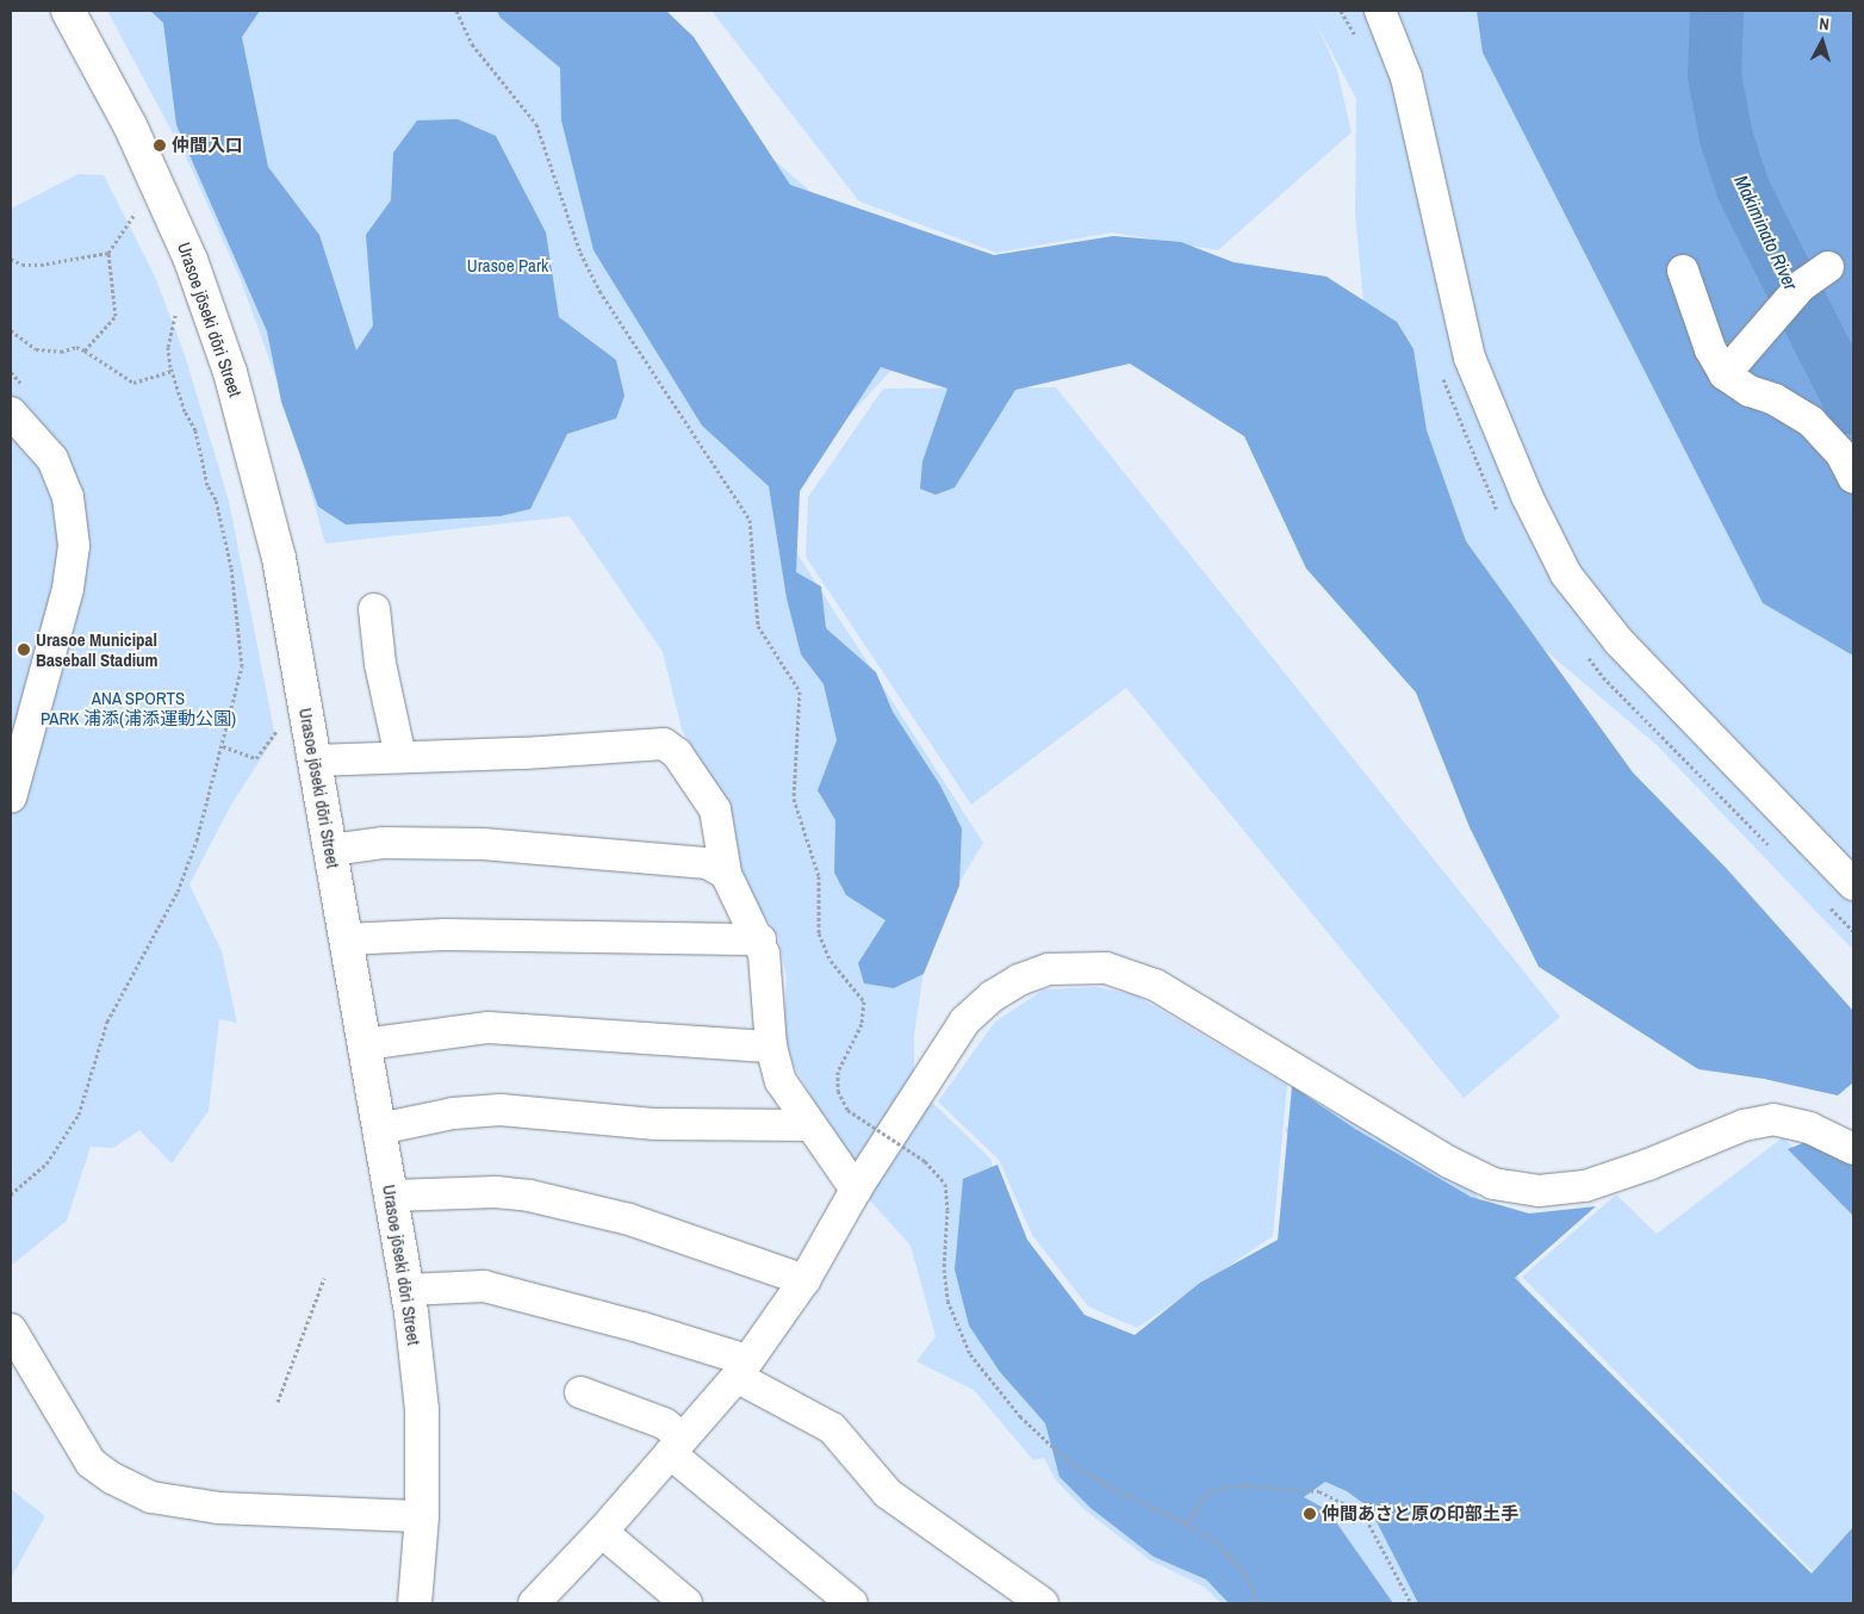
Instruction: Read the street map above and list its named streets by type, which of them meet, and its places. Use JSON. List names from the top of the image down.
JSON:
{
  "streets": {
    "main road": ["Urasoe jōseki dōri Street"]
  },
  "water": ["Makiminato River"],
  "parks": ["Urasoe Park", "ANA SPORTS PARK 浦添(浦添運動公園)"],
  "places": ["仲間入口", "Urasoe Municipal Baseball Stadium", "仲間あさと原の印部土手"],
  "north": "top"
}
